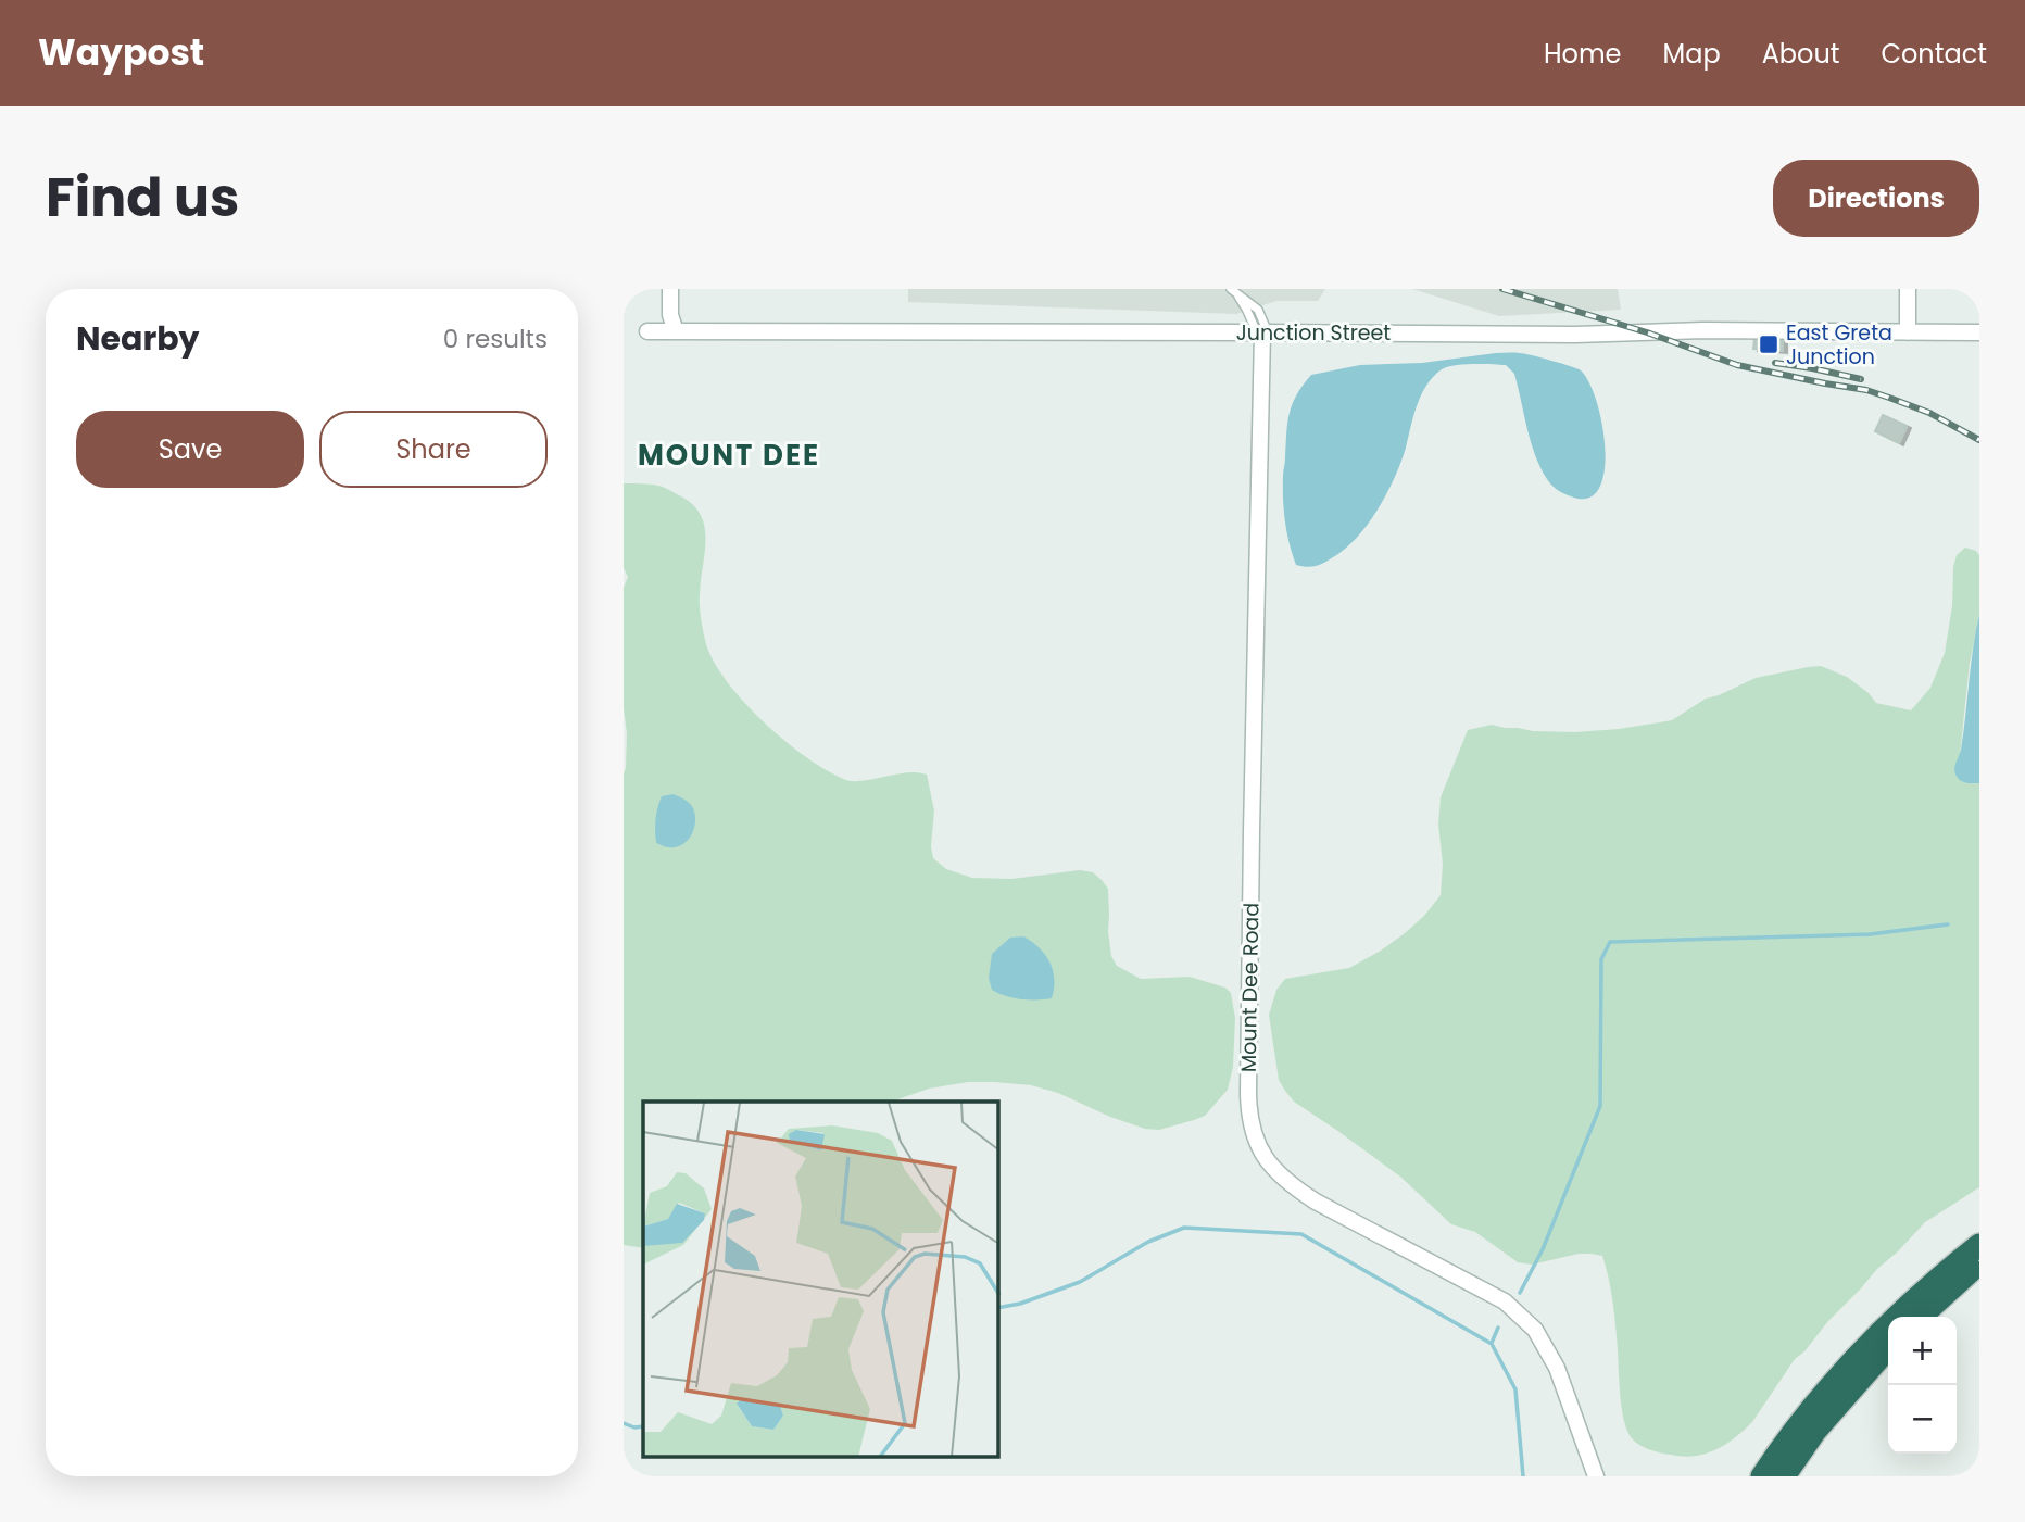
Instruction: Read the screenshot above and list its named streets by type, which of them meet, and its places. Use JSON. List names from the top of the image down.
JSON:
{
  "streets": {
    "street": ["Junction Street", "Mount Dee Road"]
  },
  "crossings": [
    ["Junction Street", "Mount Dee Road"]
  ],
  "districts": ["MOUNT DEE"],
  "places": {
    "transit": ["East Greta Junction"]
  },
  "page": {
    "header": "Waypost",
    "nav": [
      "Home",
      "Map",
      "About",
      "Contact"
    ],
    "title": "Find us",
    "buttons": [
      "Directions",
      ["Save", "Share"]
    ],
    "heading": ["Nearby", "0 results"],
    "map_buttons": ["+", "−"]
  }
}
